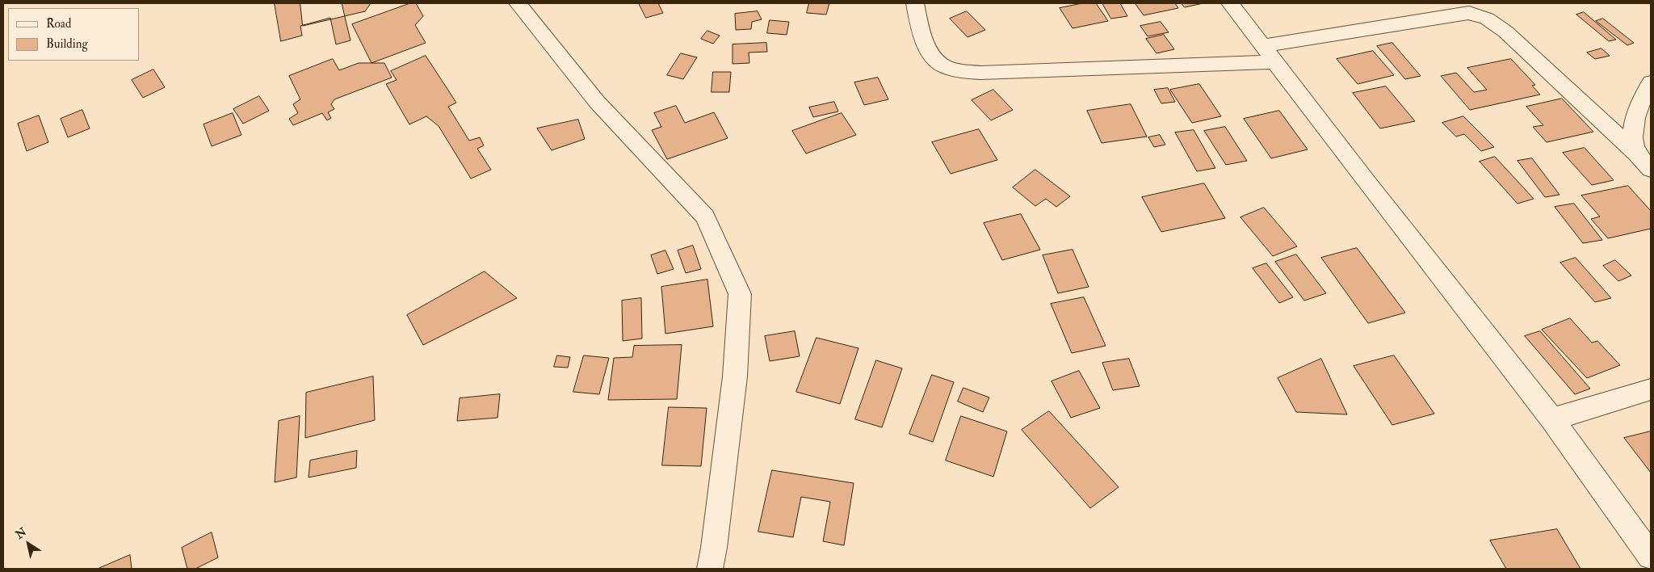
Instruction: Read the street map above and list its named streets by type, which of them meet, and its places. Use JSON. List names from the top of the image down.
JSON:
{
  "legend": ["Road", "Building"],
  "north": "top left"
}
